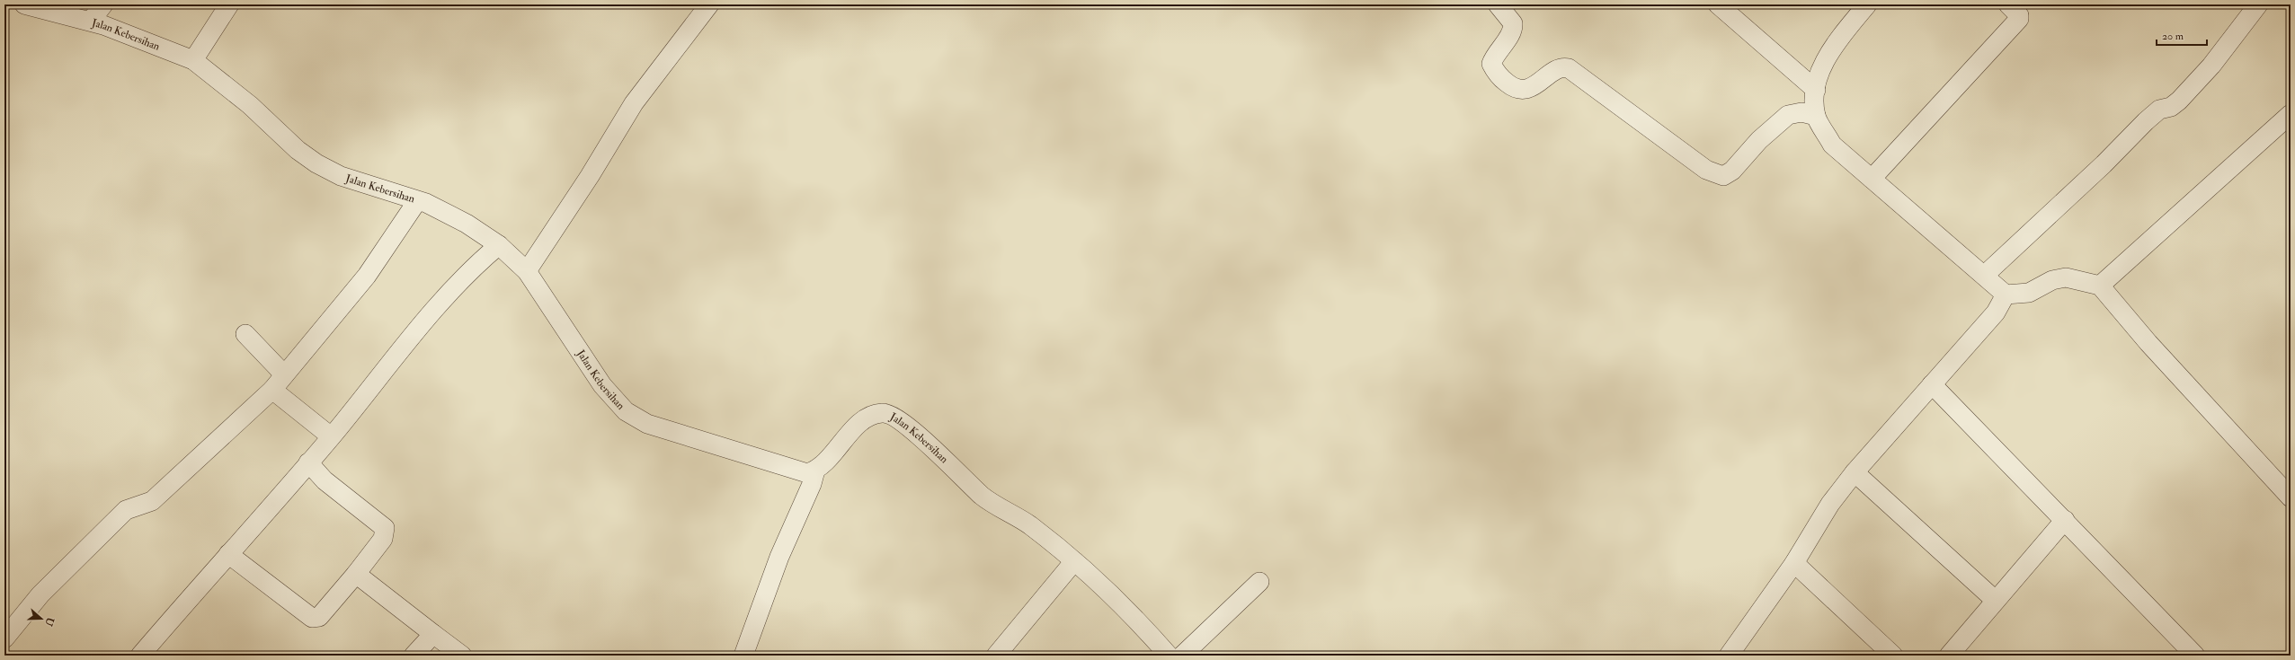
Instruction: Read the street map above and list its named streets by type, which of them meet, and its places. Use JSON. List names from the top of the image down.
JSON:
{
  "streets": {
    "street": ["Jalan Kebersihan"]
  },
  "scale_bar": "20 m",
  "north": "right"
}
